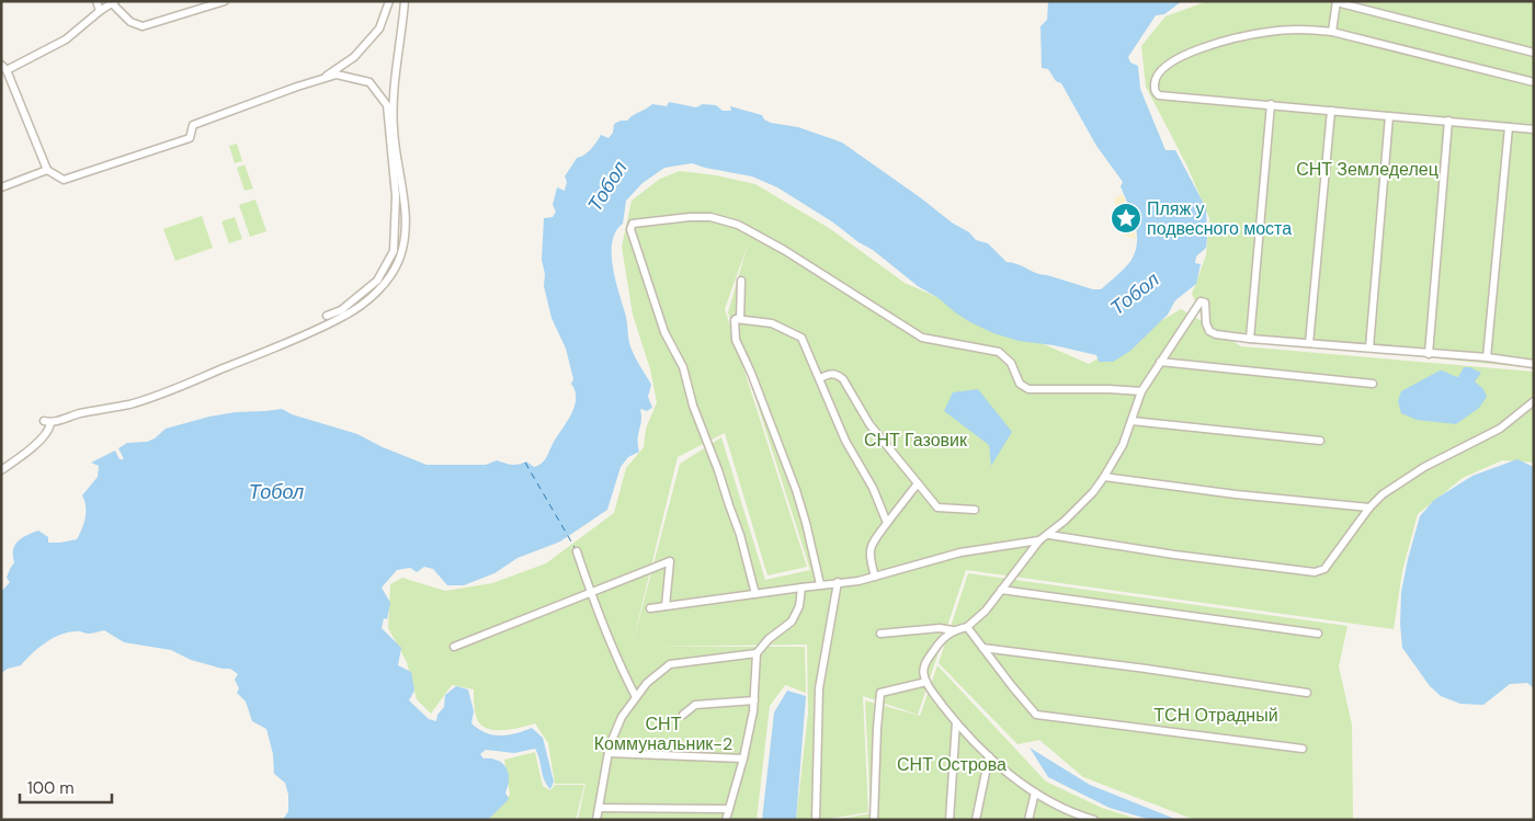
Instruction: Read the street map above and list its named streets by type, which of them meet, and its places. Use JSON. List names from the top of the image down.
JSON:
{
  "water": ["Тобол"],
  "parks": [
    "СНТ Земледелец",
    "СНТ Газовик",
    "ТСН Отрадный",
    "СНТ Коммунальник-2",
    "СНТ Острова"
  ],
  "places": {
    "place": ["Пляж у подвесного моста"]
  },
  "scale_bar": "100 m"
}
